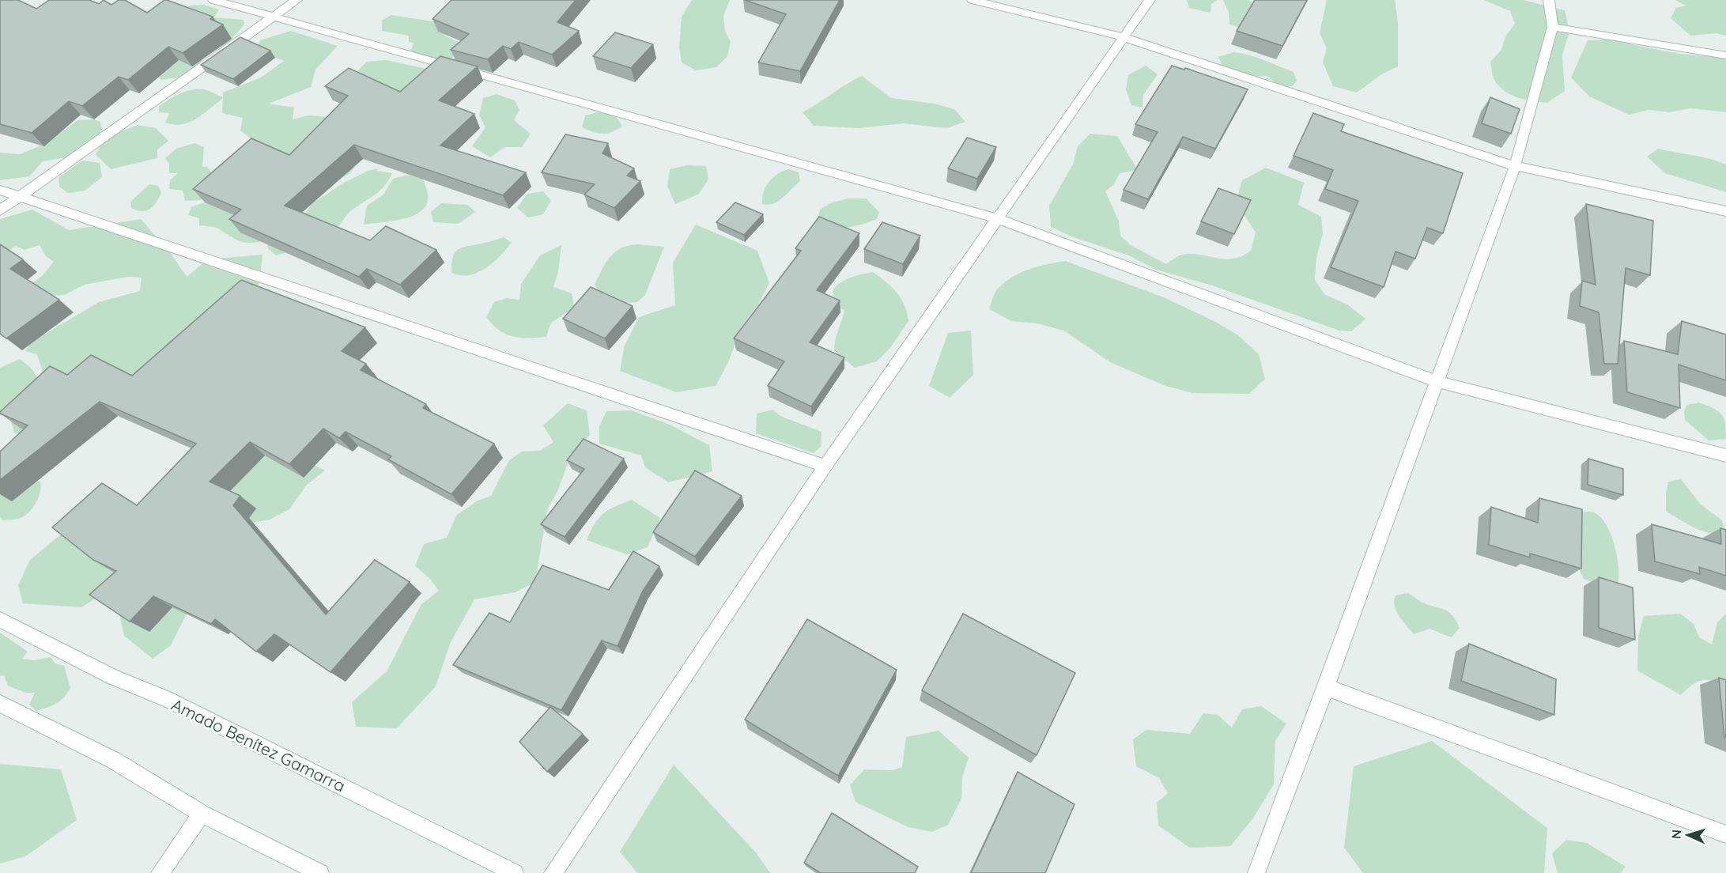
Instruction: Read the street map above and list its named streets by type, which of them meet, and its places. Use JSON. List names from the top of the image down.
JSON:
{
  "streets": {
    "street": ["Amado Benítez Gamarra"]
  },
  "north": "left"
}
